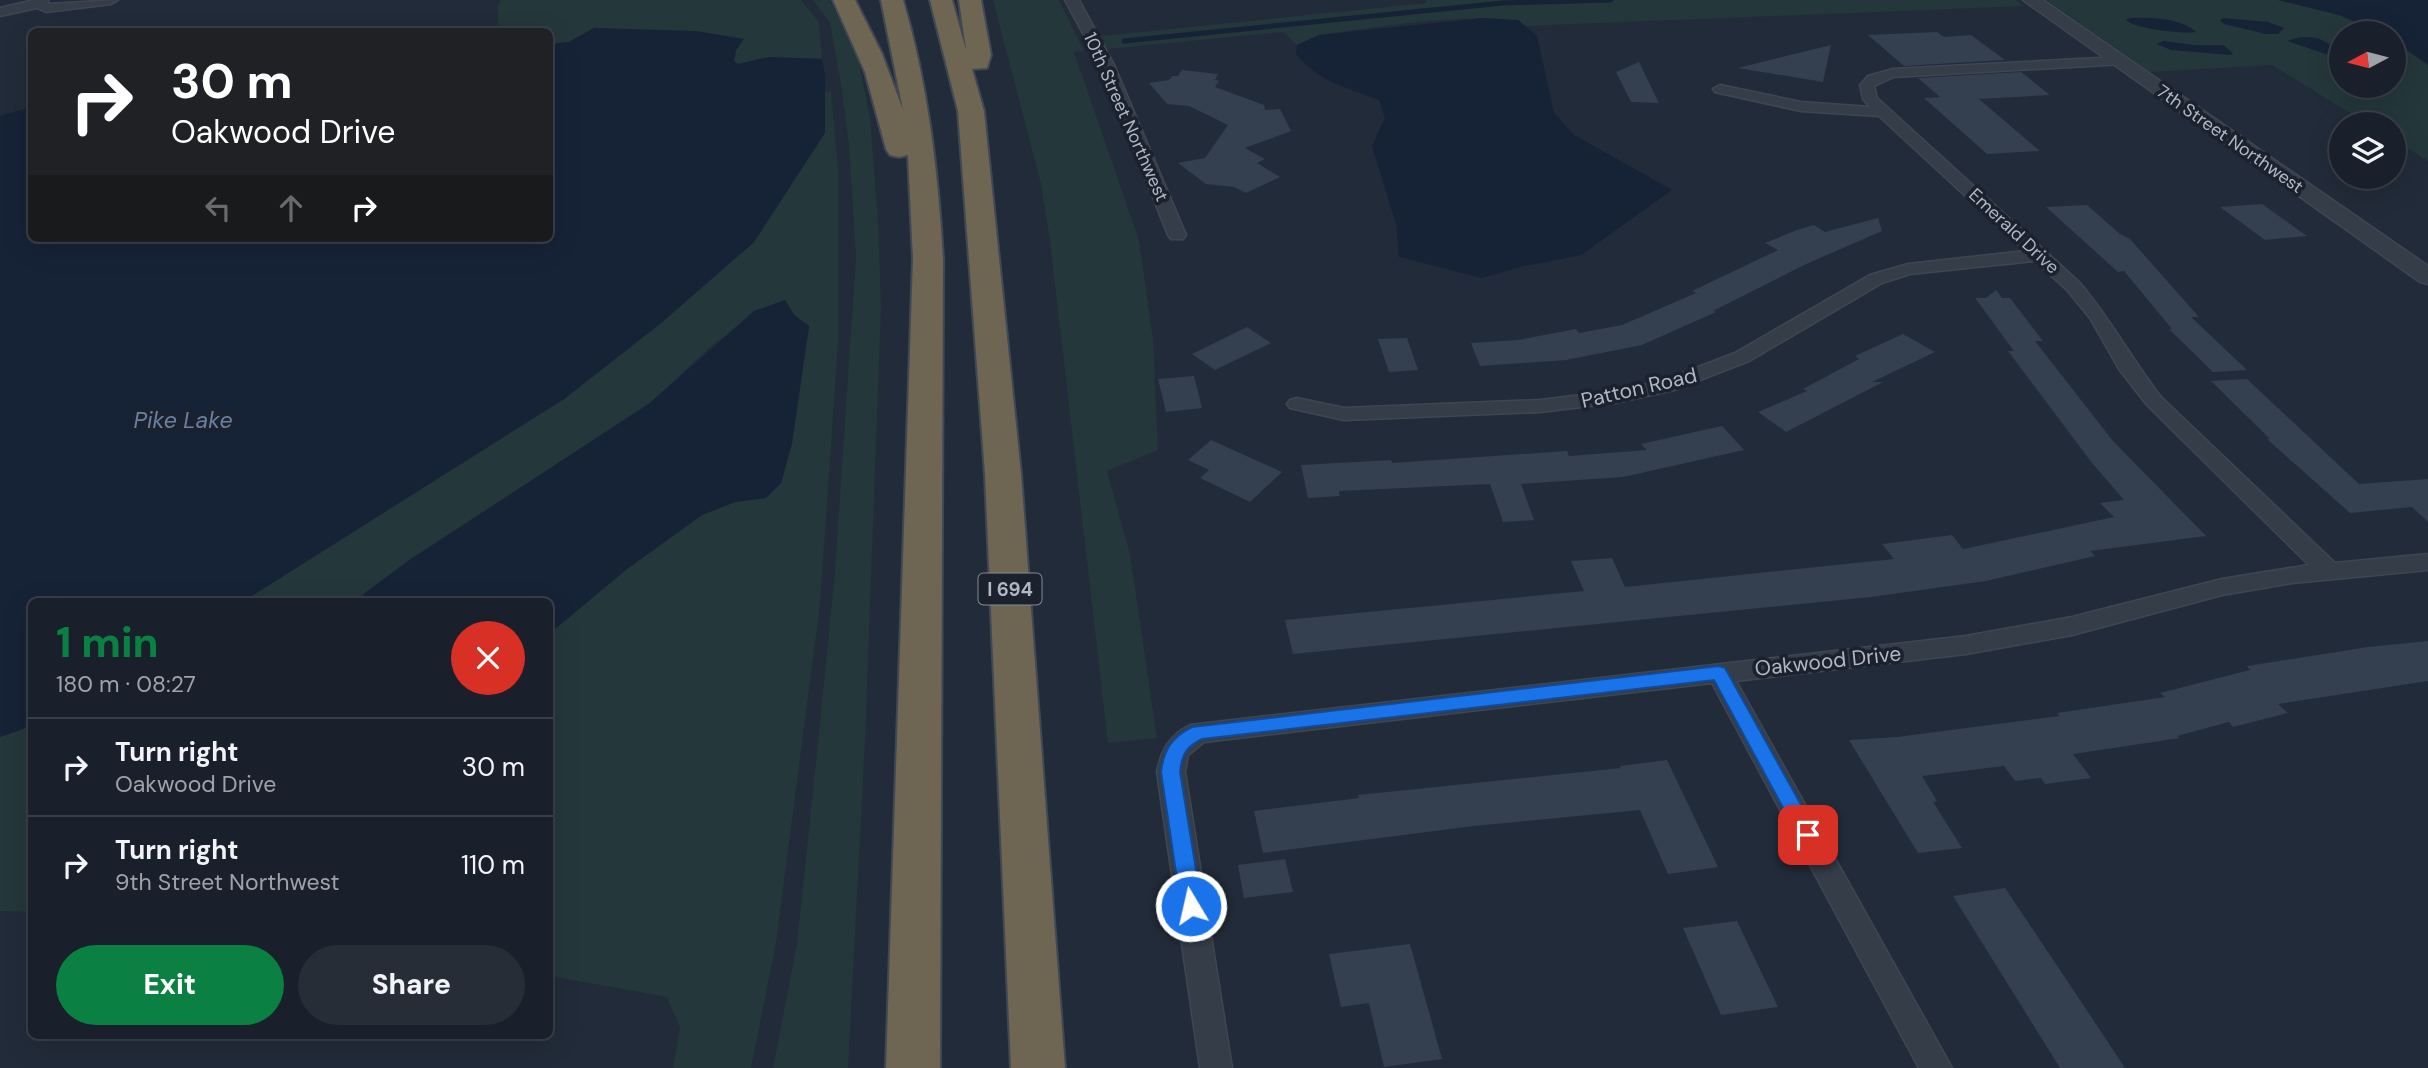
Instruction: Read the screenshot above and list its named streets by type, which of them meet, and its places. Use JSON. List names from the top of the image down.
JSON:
{
  "streets": {
    "highway": ["I 694"],
    "street": [
      "10th Street Northwest",
      "7th Street Northwest",
      "Emerald Drive",
      "Patton Road",
      "Oakwood Drive"
    ]
  },
  "crossings": [
    ["7th Street Northwest", "Emerald Drive"],
    ["Emerald Drive", "Patton Road"],
    ["Emerald Drive", "Oakwood Drive"]
  ],
  "water": ["Pike Lake"],
  "north": "left",
  "page": {
    "turn": ["30 m", "Oakwood Drive"],
    "heading": ["1 min", "180 m · 08:27"],
    "list": [
      {
        "name": "Turn right",
        "note": "Oakwood Drive",
        "value": "30 m"
      },
      {
        "name": "Turn right",
        "note": "9th Street Northwest",
        "value": "110 m"
      }
    ],
    "buttons": ["Exit", "Share"]
  }
}
